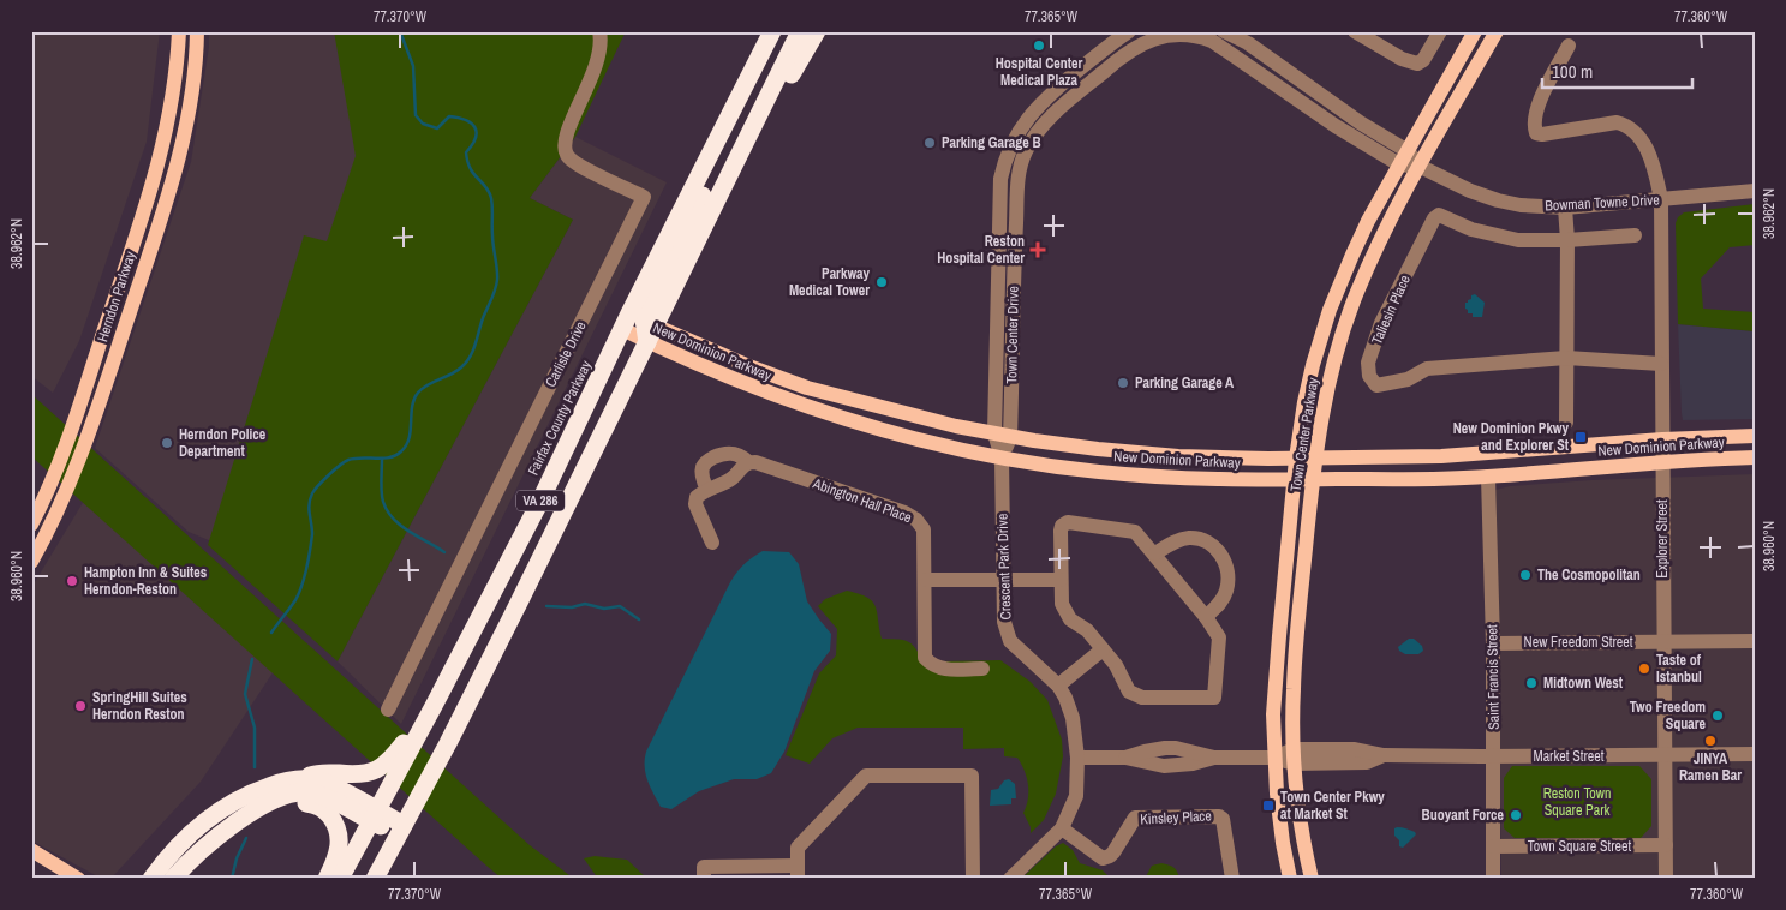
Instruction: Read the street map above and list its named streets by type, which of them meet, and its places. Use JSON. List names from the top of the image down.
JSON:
{
  "streets": {
    "highway": ["Fairfax County Parkway", "VA 286"],
    "main road": ["Herndon Parkway", "New Dominion Parkway", "Town Center Parkway"],
    "street": [
      "Bowman Towne Drive",
      "Taliesin Place",
      "Town Center Drive",
      "Carlisle Drive",
      "Abington Hall Place",
      "Explorer Street",
      "Crescent Park Drive",
      "New Freedom Street",
      "Saint Francis Street",
      "Market Street",
      "Kinsley Place",
      "Town Square Street"
    ]
  },
  "crossings": [
    ["Bowman Towne Drive", "Town Center Drive"],
    ["Bowman Towne Drive", "Town Center Parkway"],
    ["Bowman Towne Drive", "Explorer Street"],
    ["Taliesin Place", "Explorer Street"],
    ["Town Center Drive", "New Dominion Parkway"],
    ["Town Center Drive", "Town Center Parkway"],
    ["Town Center Drive", "Crescent Park Drive"],
    ["New Dominion Parkway", "Fairfax County Parkway"],
    ["New Dominion Parkway", "Town Center Parkway"],
    ["New Dominion Parkway", "Explorer Street"],
    ["New Dominion Parkway", "Crescent Park Drive"],
    ["New Dominion Parkway", "Saint Francis Street"],
    ["Town Center Parkway", "Market Street"],
    ["Explorer Street", "New Freedom Street"],
    ["Explorer Street", "Market Street"],
    ["Explorer Street", "Town Square Street"],
    ["Crescent Park Drive", "Market Street"],
    ["Crescent Park Drive", "Kinsley Place"],
    ["New Freedom Street", "Saint Francis Street"],
    ["Saint Francis Street", "Market Street"],
    ["Saint Francis Street", "Town Square Street"]
  ],
  "parks": ["Reston Town Square Park"],
  "places": {
    "other": [
      "Hospital Center Medical Plaza",
      "Parking Garage B",
      "Parkway Medical Tower",
      "Parking Garage A",
      "Herndon Police Department",
      "The Cosmopolitan",
      "Hampton Inn & Suites Herndon-Reston",
      "Taste of Istanbul",
      "Midtown West",
      "SpringHill Suites Herndon Reston",
      "Two Freedom Square",
      "JINYA Ramen Bar",
      "Buoyant Force"
    ],
    "health": ["Reston Hospital Center"],
    "transit": ["New Dominion Pkwy and Explorer St", "Town Center Pkwy at Market St"]
  },
  "scale_bar": "100 m",
  "coordinates": [
    "77.370°W",
    "77.365°W",
    "77.360°W",
    "38.962°N",
    "38.960°N"
  ]
}
